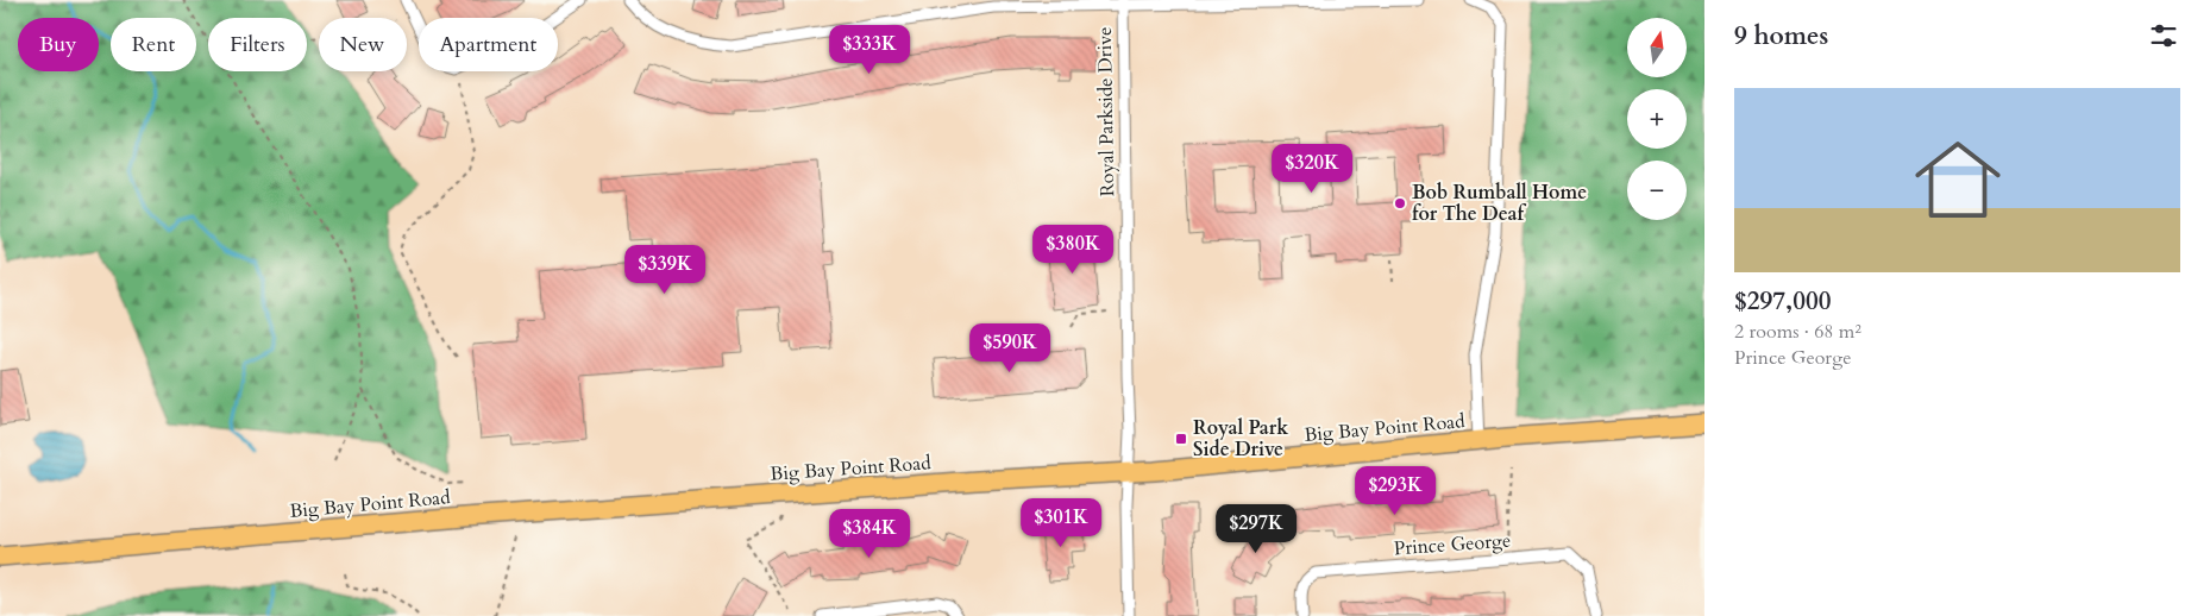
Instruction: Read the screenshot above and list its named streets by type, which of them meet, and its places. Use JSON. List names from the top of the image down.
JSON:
{
  "streets": {
    "main road": ["Big Bay Point Road"],
    "street": ["Royal Parkside Drive", "Prince George"]
  },
  "crossings": [
    ["Royal Parkside Drive", "Big Bay Point Road"]
  ],
  "places": {
    "other": ["Bob Rumball Home for The Deaf"],
    "transit": ["Royal Park Side Drive"]
  },
  "north": "top",
  "page": {
    "heading": "9 homes",
    "map_buttons": ["+", "−"],
    "chip": [
      "Buy",
      "Rent",
      "Filters",
      "New",
      "Apartment"
    ],
    "price": [
      "$333K",
      "$320K",
      "$380K",
      "$339K",
      "$590K",
      "$293K",
      "$301K",
      "$297K",
      "$384K"
    ],
    "list": [
      {
        "name": "$297,000",
        "note": "2 rooms · 68 m² · Prince George"
      }
    ]
  }
}
